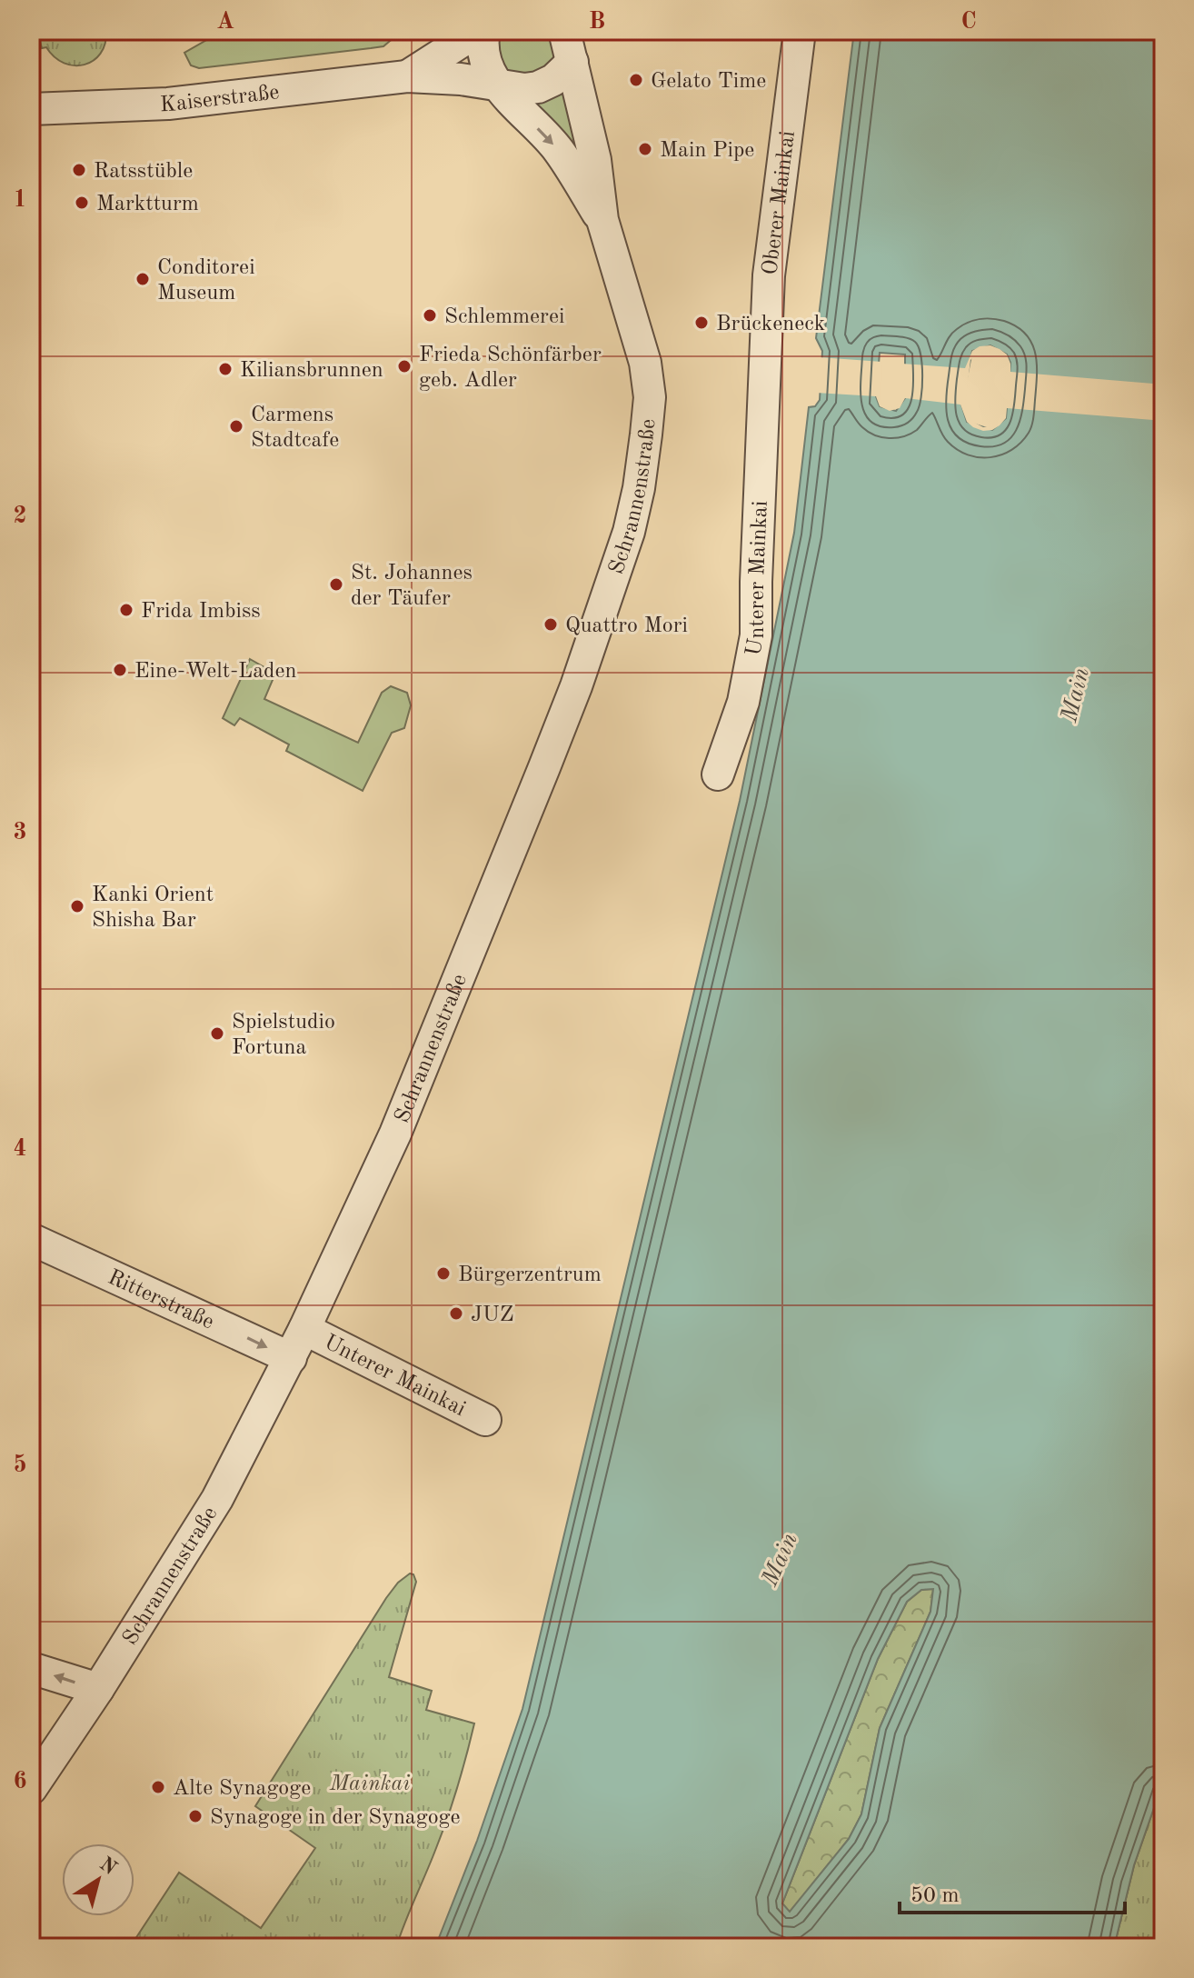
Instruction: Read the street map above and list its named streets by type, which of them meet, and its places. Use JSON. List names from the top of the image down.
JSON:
{
  "streets": {
    "street": [
      "Kaiserstraße",
      "Oberer Mainkai",
      "Schrannenstraße",
      "Unterer Mainkai",
      "Ritterstraße"
    ]
  },
  "crossings": [
    ["Oberer Mainkai", "Unterer Mainkai"],
    ["Schrannenstraße", "Unterer Mainkai"],
    ["Schrannenstraße", "Ritterstraße"]
  ],
  "one_way": ["Ritterstraße"],
  "water": ["Main"],
  "parks": ["Mainkai"],
  "places": [
    "Gelato Time",
    "Main Pipe",
    "Ratsstüble",
    "Marktturm",
    "Conditorei Museum",
    "Schlemmerei",
    "Brückeneck",
    "Frieda Schönfärber geb. Adler",
    "Kiliansbrunnen",
    "Carmens Stadtcafe",
    "St. Johannes der Täufer",
    "Frida Imbiss",
    "Quattro Mori",
    "Eine-Welt-Laden",
    "Kanki Orient Shisha Bar",
    "Spielstudio Fortuna",
    "Bürgerzentrum",
    "JUZ",
    "Alte Synagoge",
    "Synagoge in der Synagoge"
  ],
  "scale_bar": "50 m",
  "north": "top right",
  "grid": {
    "columns": ["A", "B", "C"],
    "rows": [
      "1",
      "2",
      "3",
      "4",
      "5",
      "6"
    ]
  }
}
